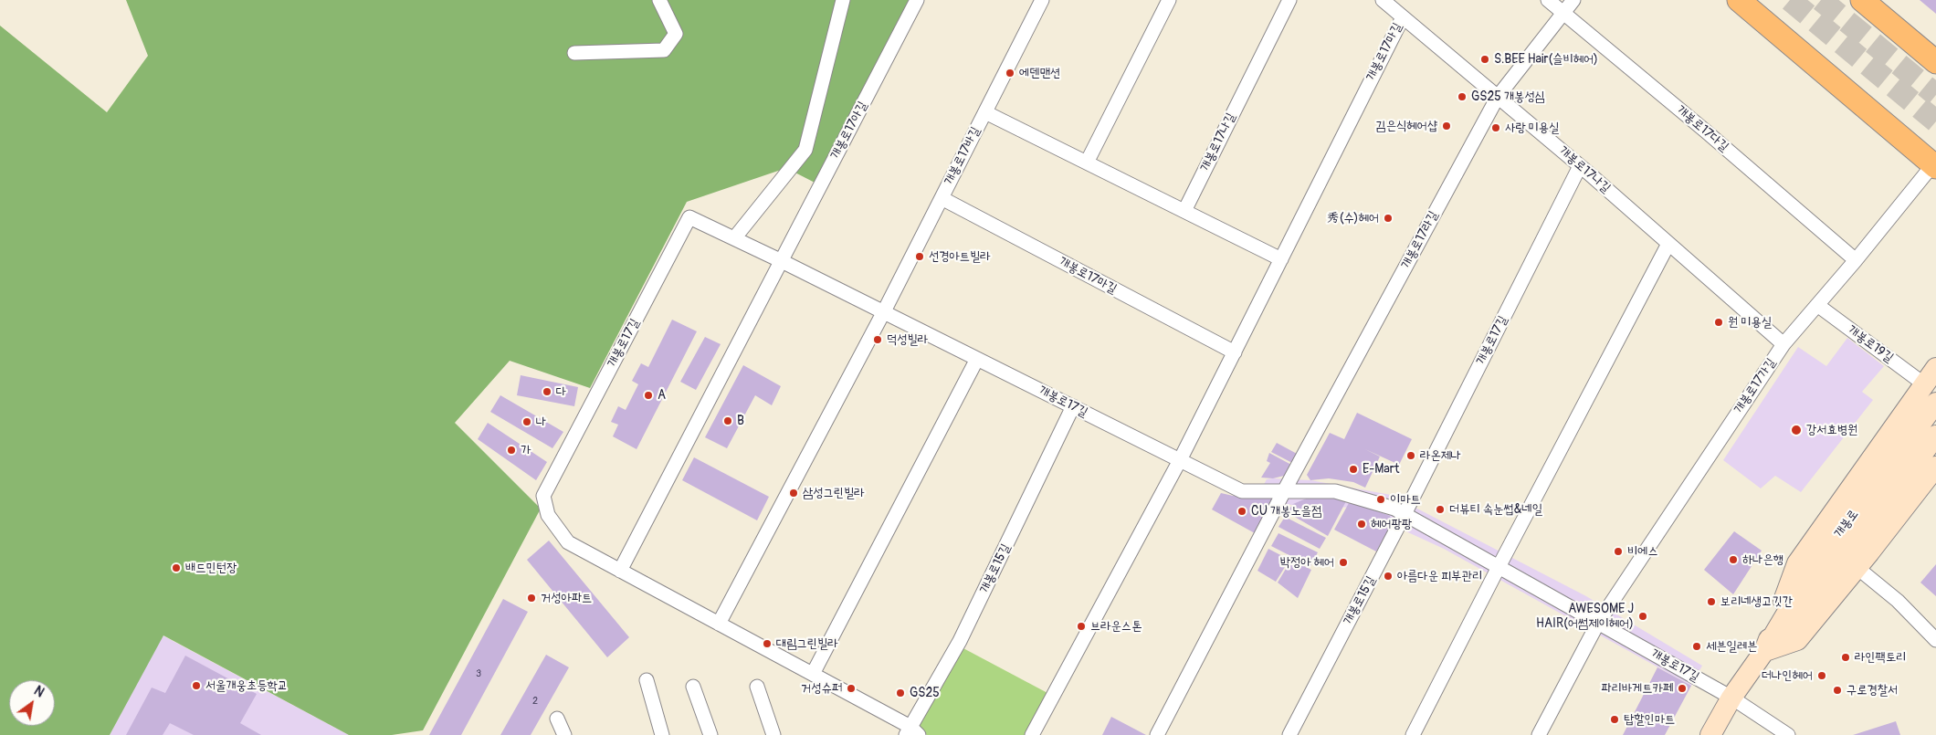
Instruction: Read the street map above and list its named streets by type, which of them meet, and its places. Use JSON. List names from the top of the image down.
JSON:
{
  "streets": {
    "main road": ["개봉로"],
    "street": [
      "개봉로17마길",
      "개봉로17다길",
      "개봉로17아길",
      "개봉로17나길",
      "개봉로17바길",
      "개봉로17라길",
      "개봉로17길",
      "개봉로19길",
      "개봉로17가길",
      "개봉로15길"
    ]
  },
  "crossings": [
    ["개봉로17마길", "개봉로17나길"],
    ["개봉로17마길", "개봉로17바길"],
    ["개봉로17마길", "개봉로17길"],
    ["개봉로17다길", "개봉로17라길"],
    ["개봉로17다길", "개봉로17가길"],
    ["개봉로17아길", "개봉로17길"],
    ["개봉로17나길", "개봉로17라길"],
    ["개봉로17나길", "개봉로17길"],
    ["개봉로17나길", "개봉로17가길"],
    ["개봉로17바길", "개봉로17길"],
    ["개봉로17라길", "개봉로17길"],
    ["개봉로17길", "개봉로17가길"],
    ["개봉로17길", "개봉로"],
    ["개봉로17길", "개봉로15길"],
    ["개봉로19길", "개봉로17가길"]
  ],
  "places": [
    "S.BEE Hair(슬비헤어)",
    "에덴맨션",
    "GS25 개봉성심",
    "김은식헤어샵",
    "사랑 미용실",
    "秀(수)헤어",
    "선경아트빌라",
    "원 미용실",
    "덕성빌라",
    "다",
    "A",
    "B",
    "나",
    "강서효병원",
    "가",
    "라온제나",
    "E-Mart",
    "삼성그린빌라",
    "이마트",
    "더뷰티 속눈썹&네일",
    "CU 개봉노을점",
    "헤어팡팡",
    "비에스",
    "하나은행",
    "박정아 헤어",
    "배드민턴장",
    "아름다운 피부관리",
    "거성아파트",
    "보리네생고깃간",
    "AWESOME J HAIR(어썸제이헤어)",
    "브라운스톤",
    "대림그린빌라",
    "세븐일레븐",
    "라인팩토리",
    "더나인헤어",
    "서울개웅초등학교",
    "거성슈퍼",
    "파리바게트카페",
    "구로경찰서",
    "GS25",
    "탑할인마트"
  ],
  "house_numbers": ["3", "2"],
  "north": "top right"
}
